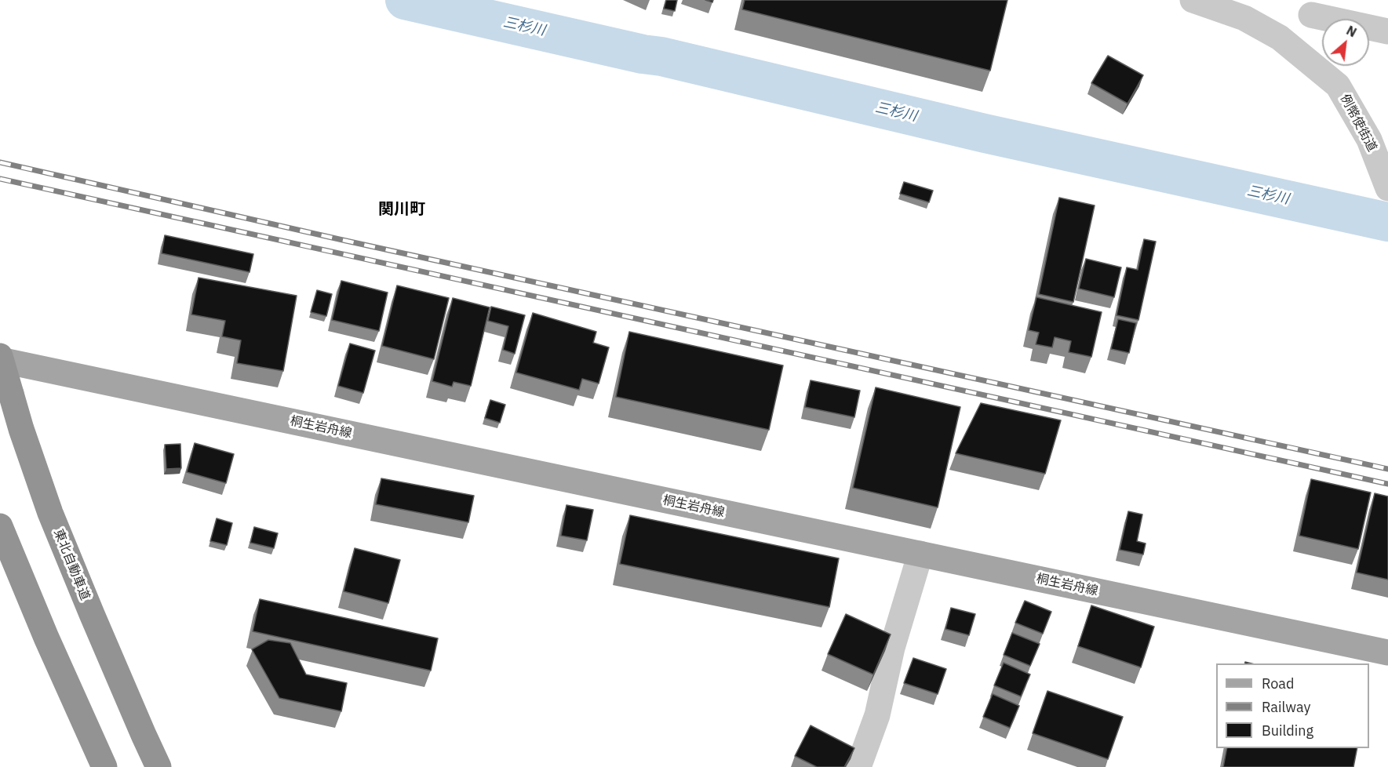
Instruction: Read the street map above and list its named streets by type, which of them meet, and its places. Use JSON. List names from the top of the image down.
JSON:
{
  "streets": {
    "highway": ["東北自動車道"],
    "main road": ["桐生岩舟線"],
    "street": ["例幣使街道"]
  },
  "districts": ["関川町"],
  "water": ["三杉川"],
  "legend": ["Road", "Railway", "Building"],
  "north": "top right"
}
